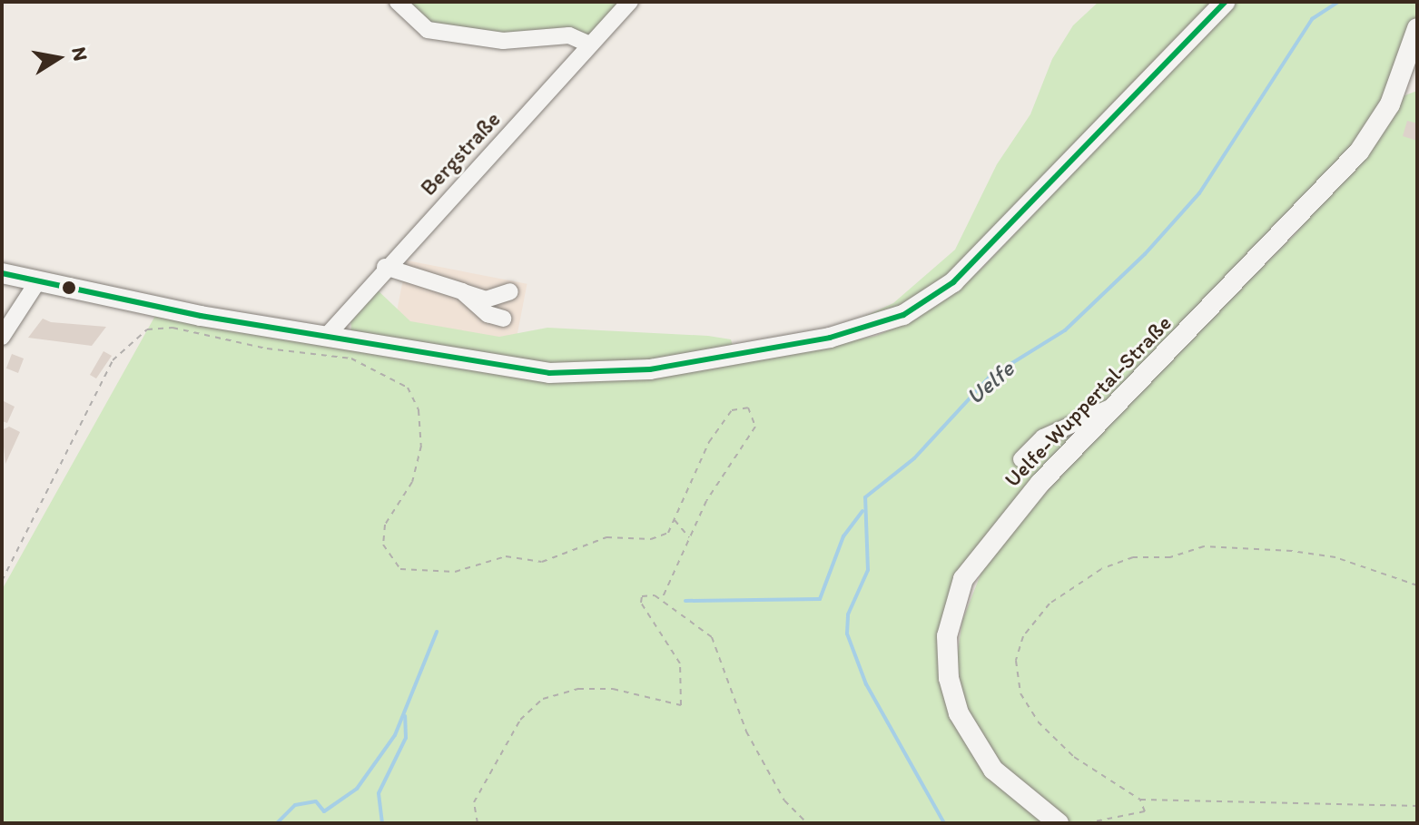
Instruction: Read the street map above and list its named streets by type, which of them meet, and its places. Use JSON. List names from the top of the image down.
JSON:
{
  "streets": {
    "main road": ["Uelfe-Wuppertal-Straße"],
    "street": ["Bergstraße"]
  },
  "water": ["Uelfe"],
  "north": "right"
}
